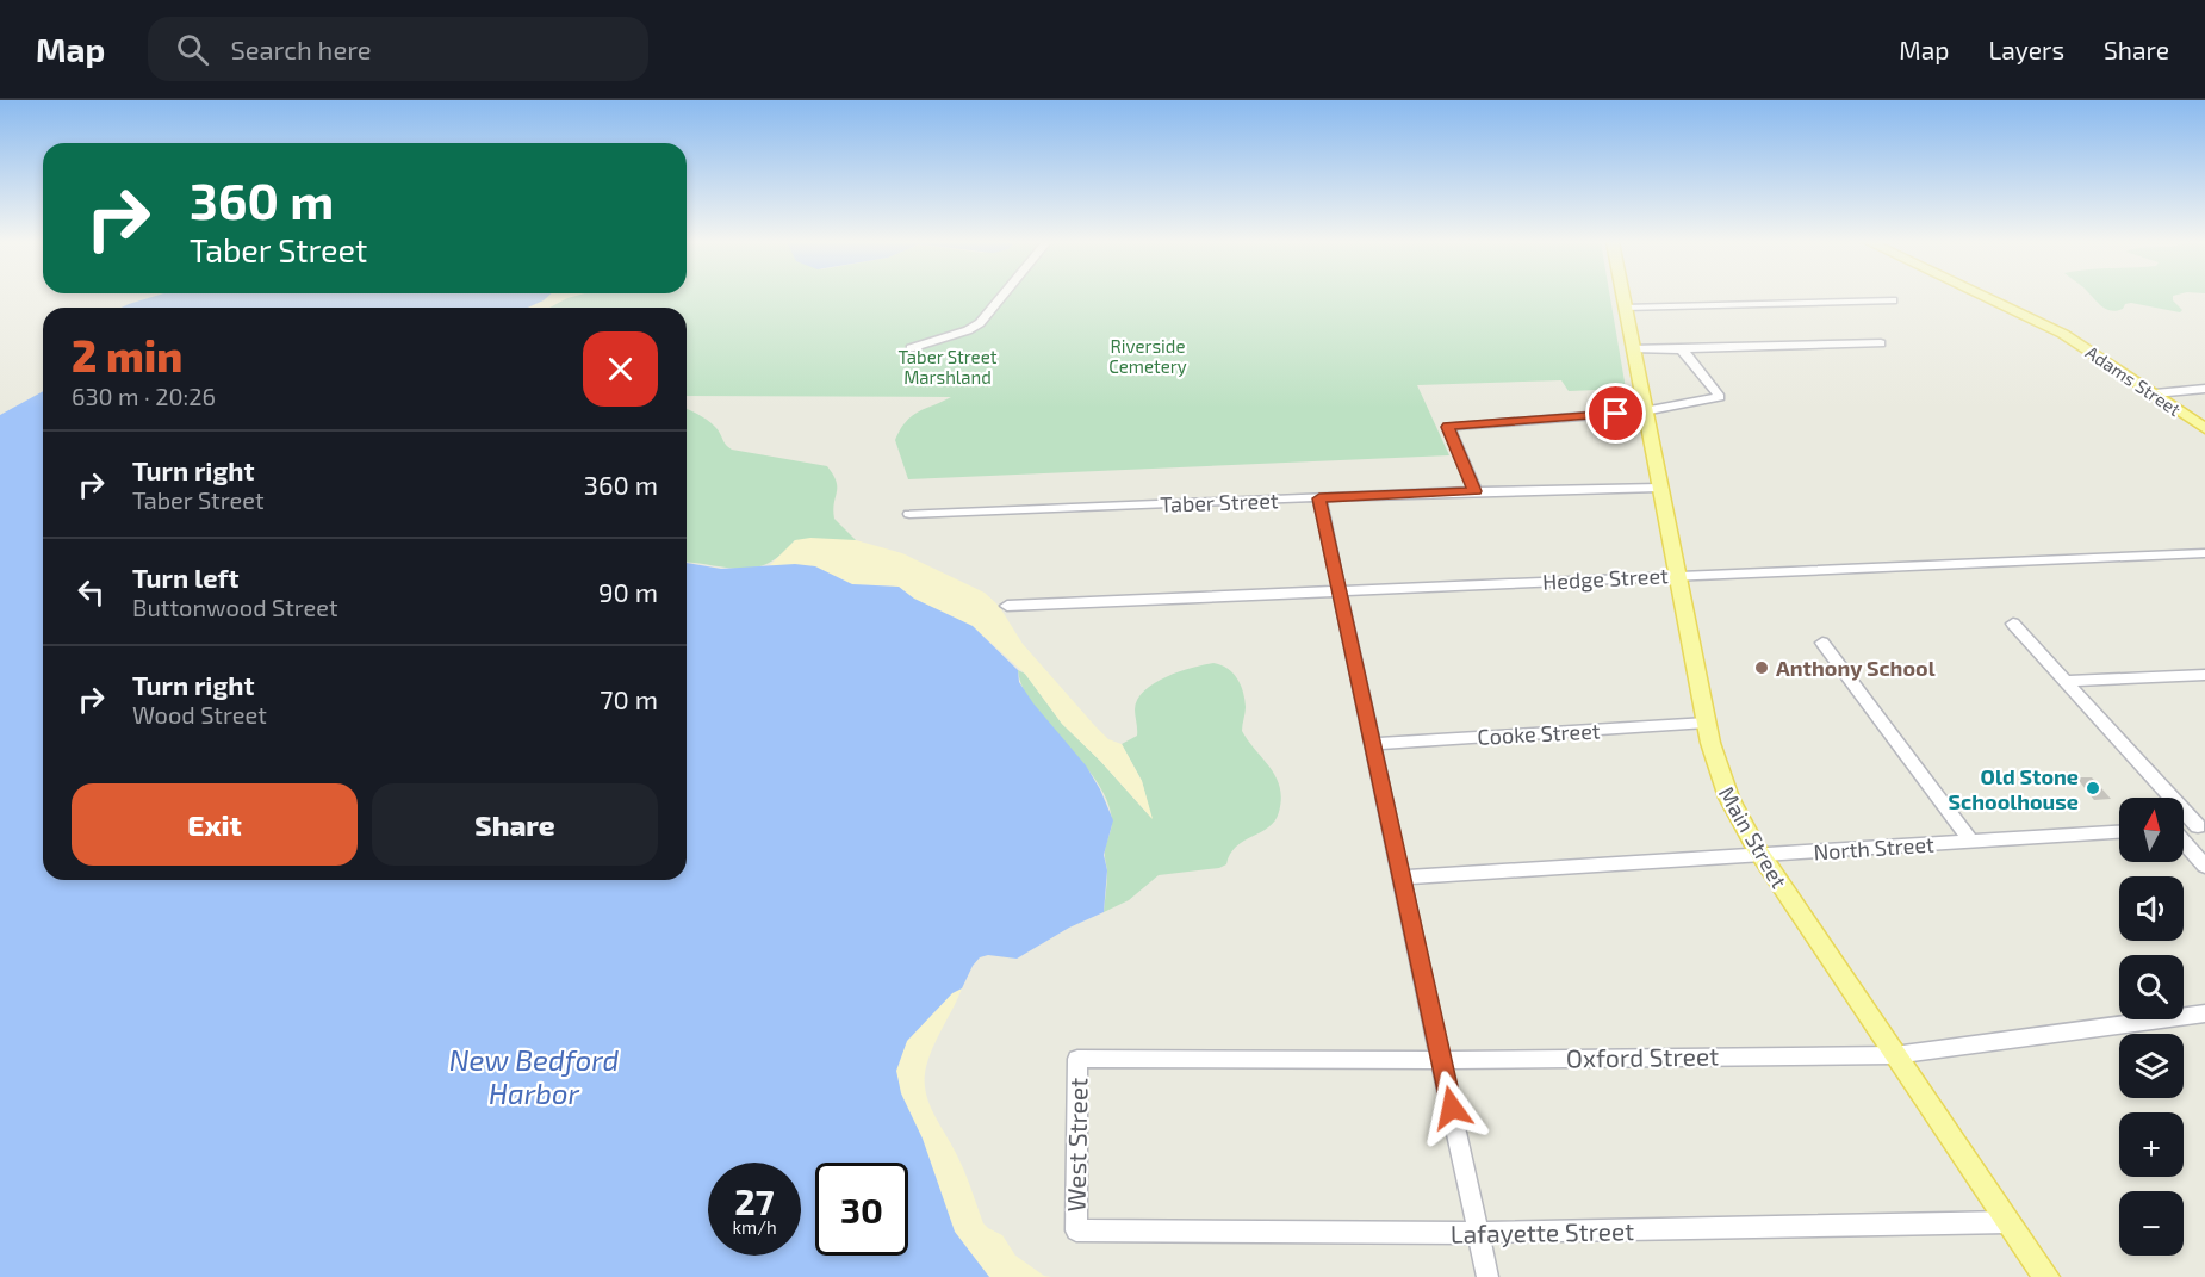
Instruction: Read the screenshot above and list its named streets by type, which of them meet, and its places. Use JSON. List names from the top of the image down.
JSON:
{
  "streets": {
    "main road": ["Adams Street", "Main Street"],
    "street": [
      "Taber Street",
      "Hedge Street",
      "Cooke Street",
      "North Street",
      "Oxford Street",
      "West Street",
      "Lafayette Street"
    ]
  },
  "crossings": [
    ["Taber Street", "Main Street"],
    ["Hedge Street", "Main Street"],
    ["Cooke Street", "Main Street"],
    ["Main Street", "North Street"],
    ["Main Street", "Oxford Street"],
    ["Main Street", "Lafayette Street"],
    ["Oxford Street", "West Street"],
    ["West Street", "Lafayette Street"]
  ],
  "water": ["New Bedford Harbor"],
  "parks": ["Riverside Cemetery", "Taber Street Marshland"],
  "places": ["Anthony School", "Old Stone Schoolhouse"],
  "north": "top",
  "page": {
    "header": "Map",
    "search": "Search here",
    "nav": ["Map", "Layers", "Share"],
    "turn": ["360 m", "Taber Street"],
    "heading": ["2 min", "630 m · 20:26"],
    "list": [
      {
        "name": "Turn right",
        "note": "Taber Street",
        "value": "360 m"
      },
      {
        "name": "Turn left",
        "note": "Buttonwood Street",
        "value": "90 m"
      },
      {
        "name": "Turn right",
        "note": "Wood Street",
        "value": "70 m"
      }
    ],
    "buttons": ["Exit", "Share"],
    "map_buttons": ["+", "−"],
    "speed": "27 km/h",
    "limit": "30"
  }
}
